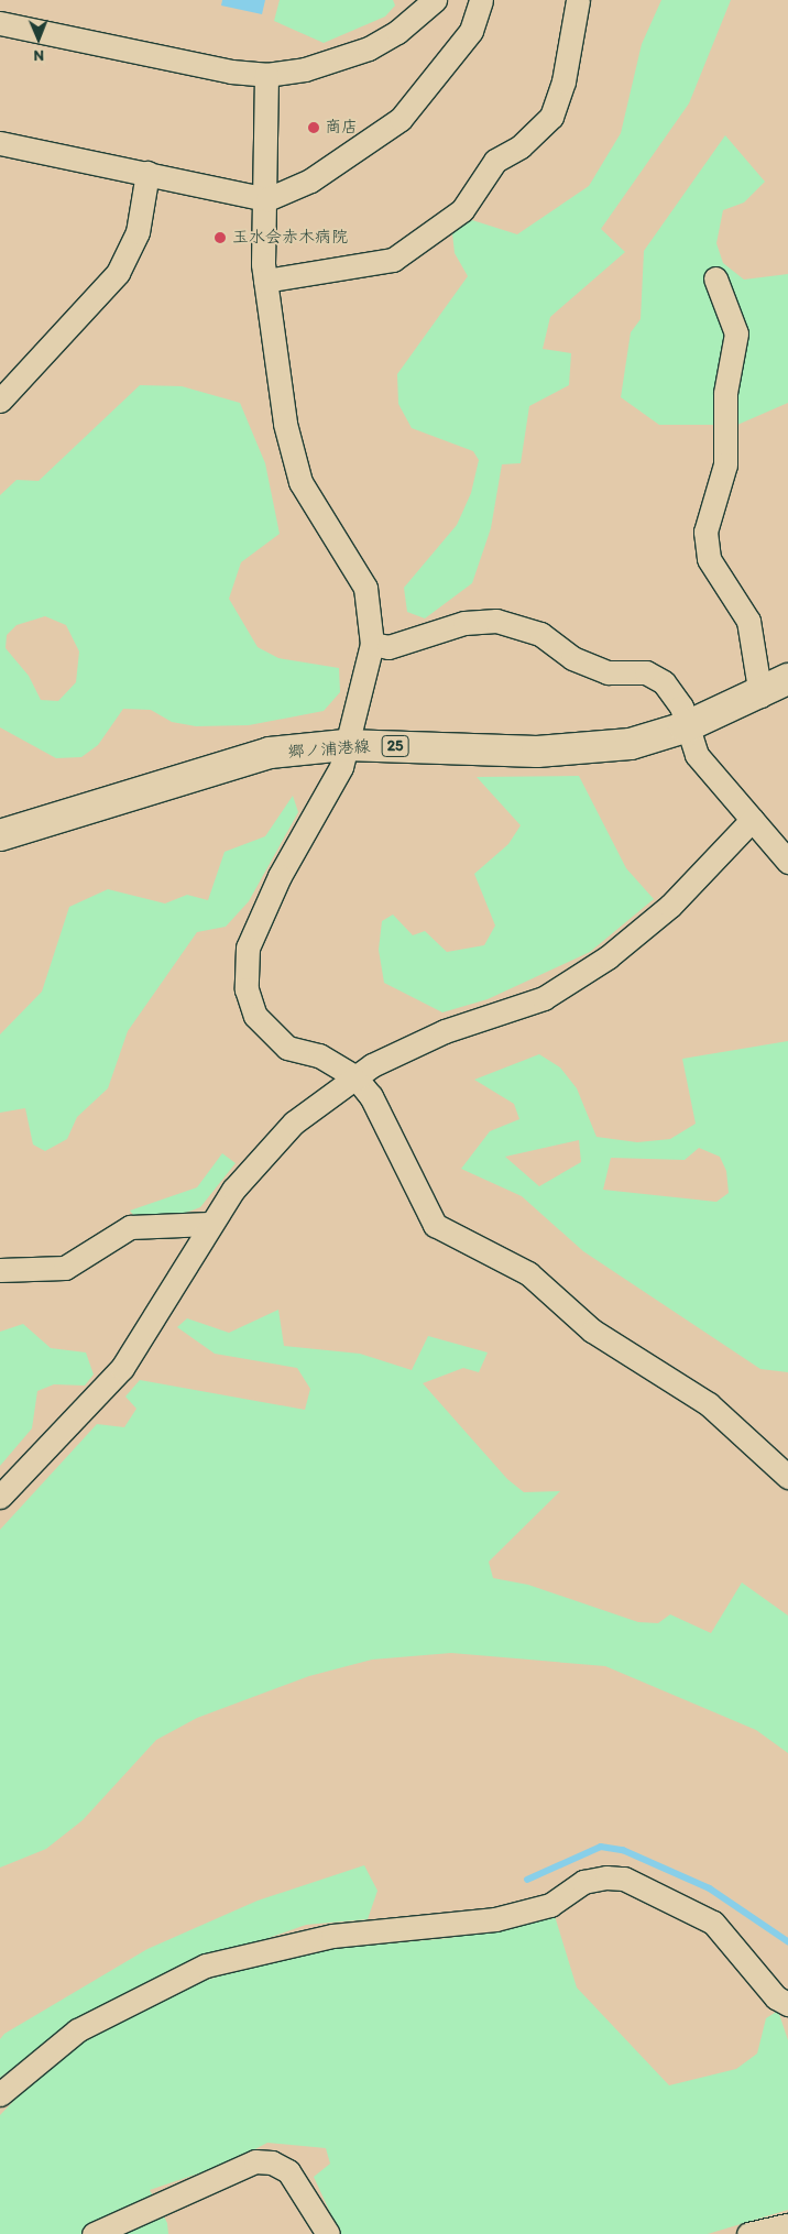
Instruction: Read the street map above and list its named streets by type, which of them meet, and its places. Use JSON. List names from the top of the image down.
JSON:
{
  "streets": {
    "main road": ["25", "郷ノ浦港線"]
  },
  "places": ["商店", "玉水会赤木病院"],
  "north": "bottom"
}
